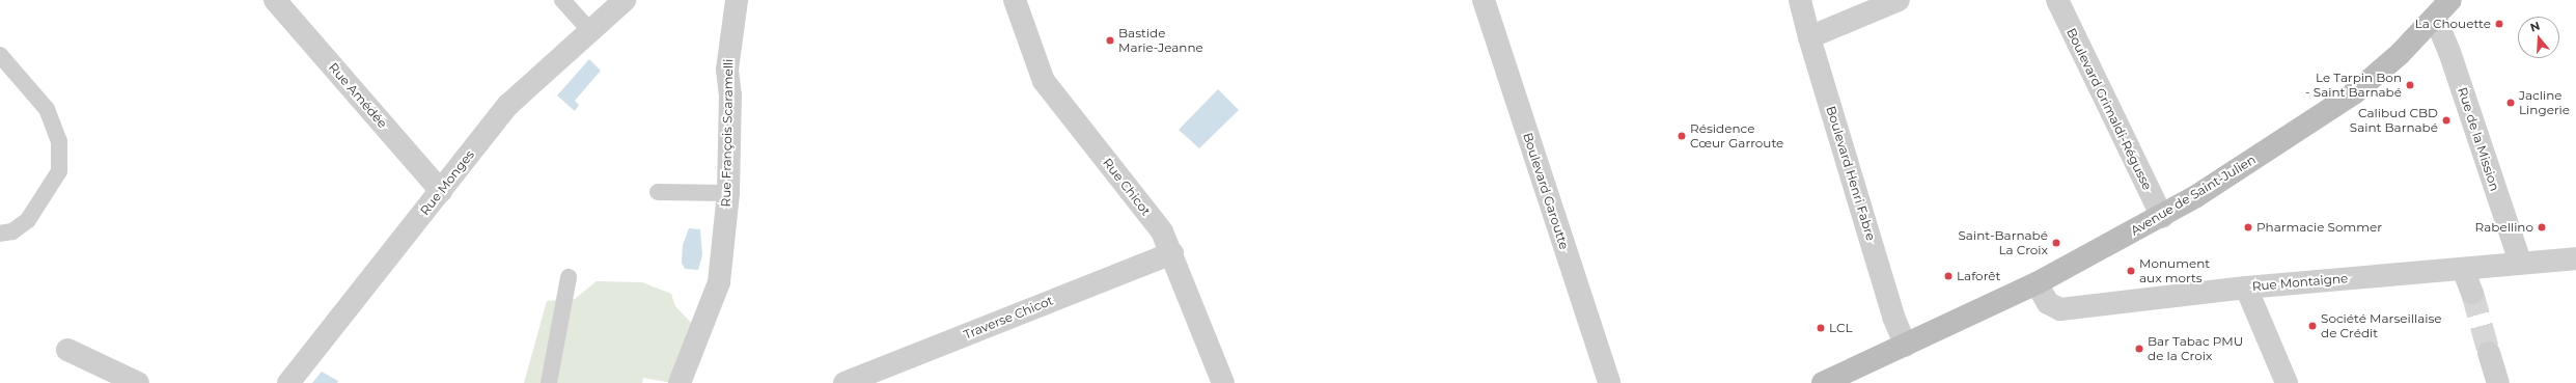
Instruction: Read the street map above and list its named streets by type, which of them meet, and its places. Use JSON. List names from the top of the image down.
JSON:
{
  "streets": {
    "main road": ["Avenue de Saint-Julien"],
    "street": [
      "Rue Amédée",
      "Boulevard Grimaldi-Régusse",
      "Rue François Scaramelli",
      "Rue de la Mission",
      "Boulevard Henri Fabre",
      "Rue Monges",
      "Rue Chicot",
      "Boulevard Garoutte",
      "Rue Montaigne",
      "Traverse Chicot"
    ]
  },
  "crossings": [
    ["Rue Amédée", "Rue Monges"],
    ["Boulevard Grimaldi-Régusse", "Avenue de Saint-Julien"],
    ["Rue de la Mission", "Avenue de Saint-Julien"],
    ["Rue de la Mission", "Rue Montaigne"],
    ["Boulevard Henri Fabre", "Avenue de Saint-Julien"],
    ["Rue Chicot", "Traverse Chicot"],
    ["Avenue de Saint-Julien", "Rue Montaigne"]
  ],
  "places": [
    "La Chouette",
    "Bastide Marie-Jeanne",
    "Le Tarpin Bon - Saint Barnabé",
    "Jacline Lingerie",
    "Calibud CBD Saint Barnabé",
    "Résidence Cœur Garroute",
    "Pharmacie Sommer",
    "Rabellino",
    "Saint-Barnabé La Croix",
    "Monument aux morts",
    "Laforêt",
    "Société Marseillaise de Crédit",
    "LCL",
    "Bar Tabac PMU de la Croix"
  ],
  "north": "top"
}
